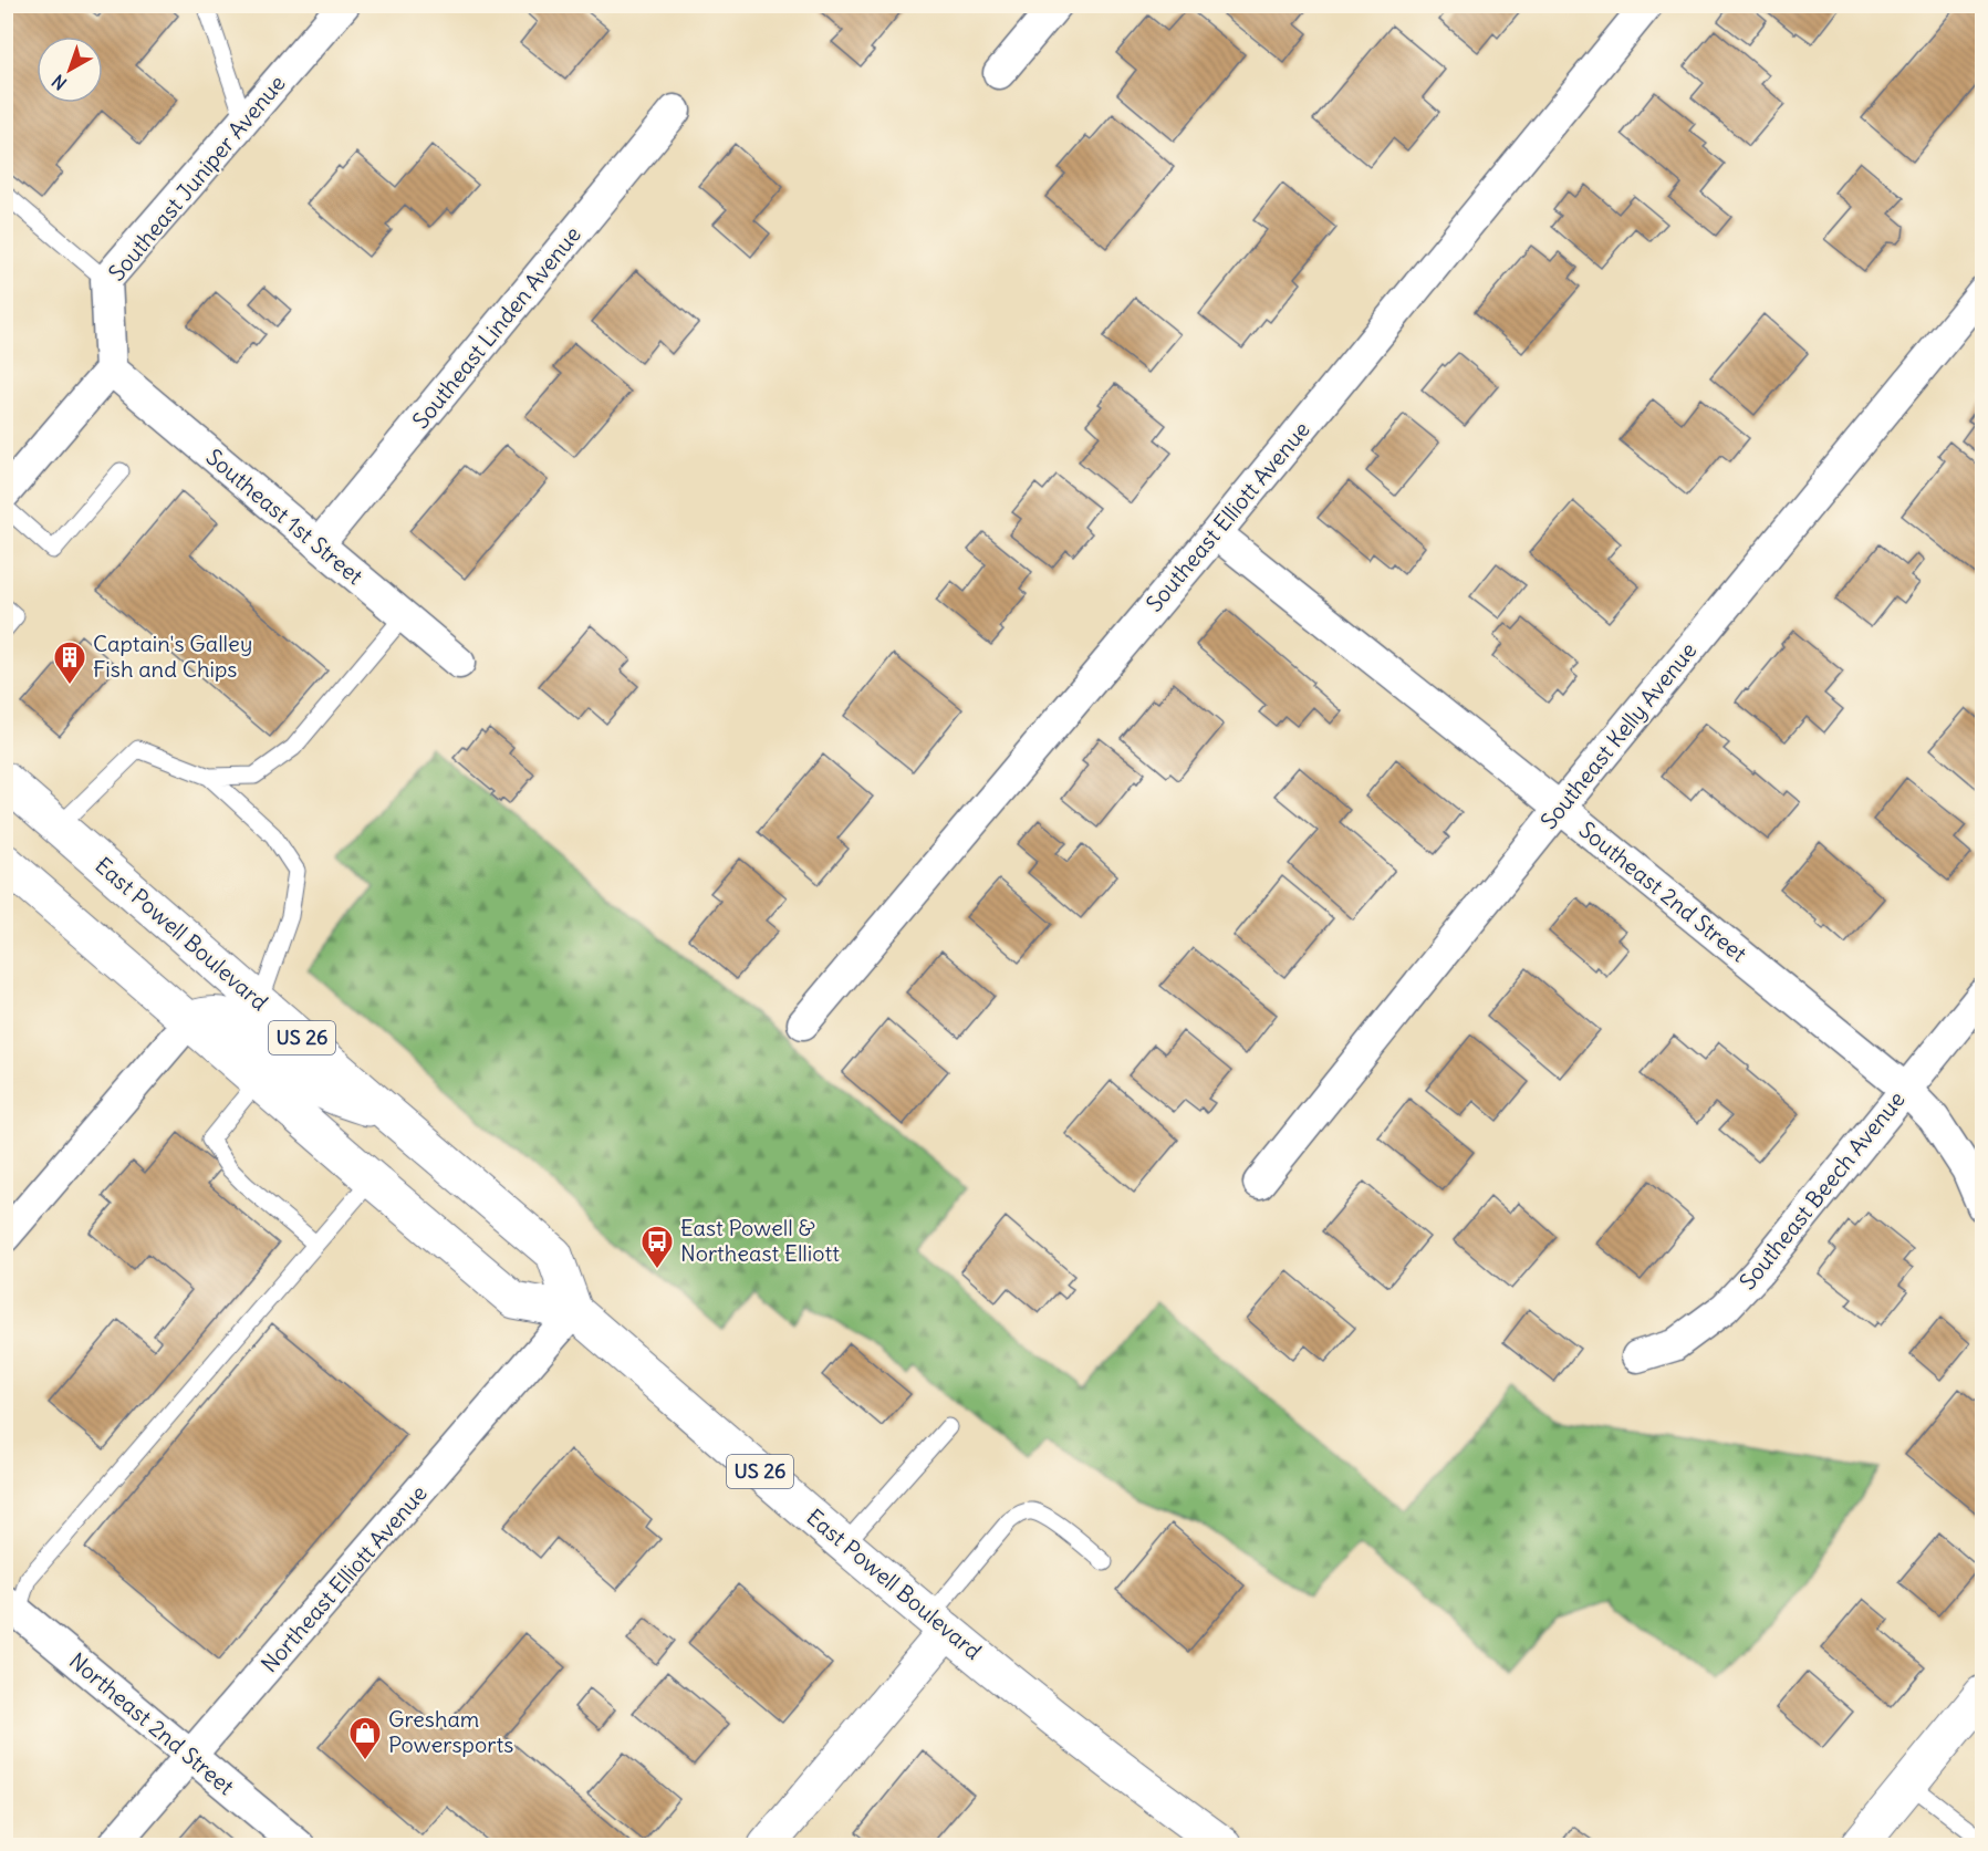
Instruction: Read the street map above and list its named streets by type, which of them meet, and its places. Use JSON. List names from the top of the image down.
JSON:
{
  "streets": {
    "main road": ["East Powell Boulevard", "US 26"],
    "street": [
      "Southeast Juniper Avenue",
      "Southeast Linden Avenue",
      "Southeast 1st Street",
      "Southeast Elliott Avenue",
      "Southeast Kelly Avenue",
      "Southeast 2nd Street",
      "Southeast Beech Avenue",
      "Northeast Elliott Avenue",
      "Northeast 2nd Street"
    ]
  },
  "crossings": [
    ["Southeast Juniper Avenue", "Southeast 1st Street"],
    ["Southeast Linden Avenue", "Southeast 1st Street"],
    ["Southeast Elliott Avenue", "Southeast 2nd Street"],
    ["Southeast Kelly Avenue", "Southeast 2nd Street"],
    ["Southeast 2nd Street", "Southeast Beech Avenue"],
    ["East Powell Boulevard", "US 26"],
    ["East Powell Boulevard", "Northeast Elliott Avenue"],
    ["US 26", "Northeast Elliott Avenue"],
    ["Northeast Elliott Avenue", "Northeast 2nd Street"]
  ],
  "places": {
    "building": ["Captain's Galley Fish and Chips"],
    "bus stop": ["East Powell & Northeast Elliott"],
    "shop": ["Gresham Powersports"]
  },
  "north": "bottom left"
}
